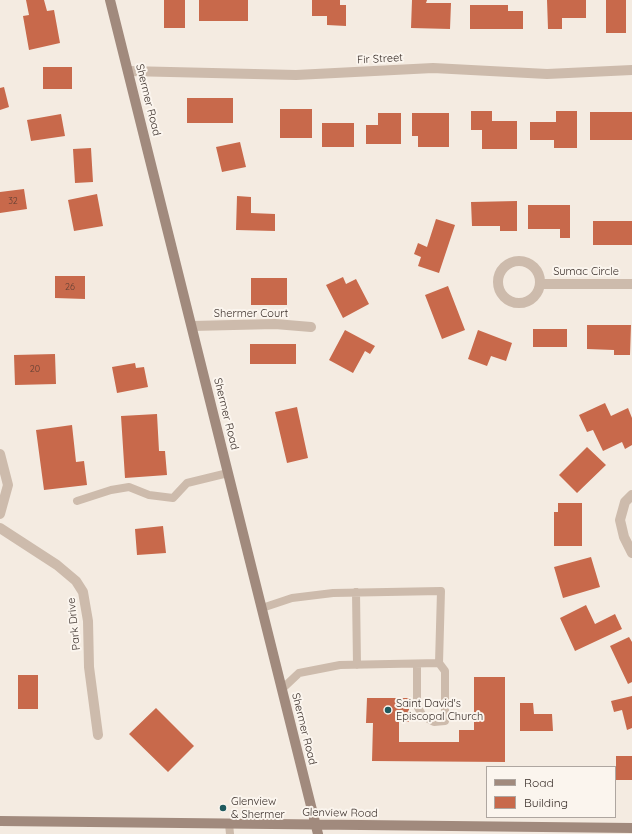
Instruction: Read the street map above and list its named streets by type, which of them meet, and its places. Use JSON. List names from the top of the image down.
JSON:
{
  "streets": {
    "main road": ["Shermer Road", "Glenview Road"],
    "street": [
      "Fir Street",
      "Sumac Circle",
      "Shermer Court",
      "Park Drive"
    ]
  },
  "crossings": [
    ["Fir Street", "Shermer Road"],
    ["Shermer Road", "Shermer Court"],
    ["Shermer Road", "Glenview Road"]
  ],
  "places": ["Saint David's Episcopal Church", "Glenview & Shermer"],
  "house_numbers": ["32", "26", "20"],
  "legend": ["Road", "Building"]
}
